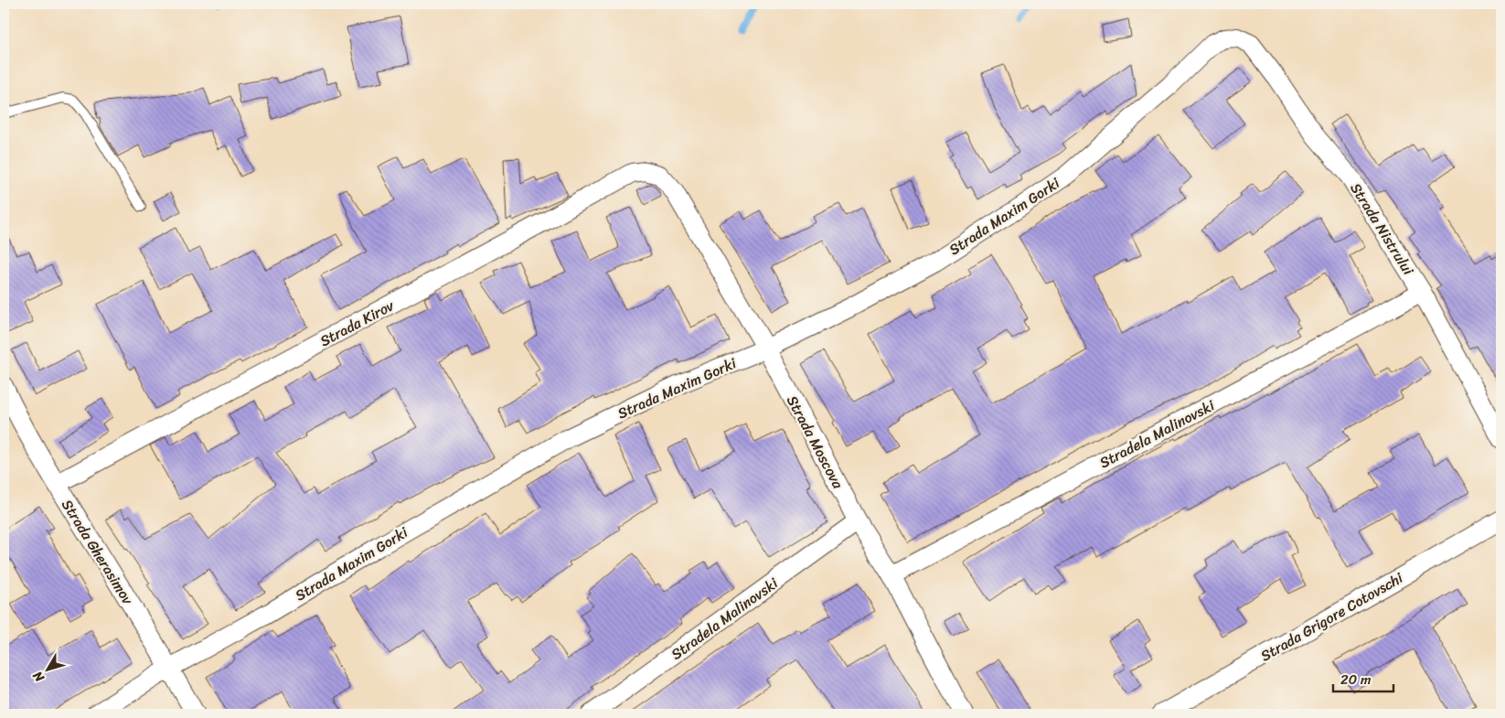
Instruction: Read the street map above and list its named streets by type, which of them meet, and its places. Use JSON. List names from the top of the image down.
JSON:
{
  "streets": {
    "street": [
      "Strada Maxim Gorki",
      "Strada Nistrului",
      "Strada Kirov",
      "Stradela Malinovski",
      "Strada Moscova",
      "Strada Gherasimov",
      "Strada Grigore Cotovschi"
    ]
  },
  "crossings": [
    ["Strada Maxim Gorki", "Strada Nistrului"],
    ["Strada Maxim Gorki", "Strada Moscova"],
    ["Strada Maxim Gorki", "Strada Gherasimov"],
    ["Strada Nistrului", "Stradela Malinovski"],
    ["Strada Kirov", "Strada Moscova"],
    ["Strada Kirov", "Strada Gherasimov"],
    ["Stradela Malinovski", "Strada Moscova"]
  ],
  "scale_bar": "20 m",
  "north": "bottom left"
}
